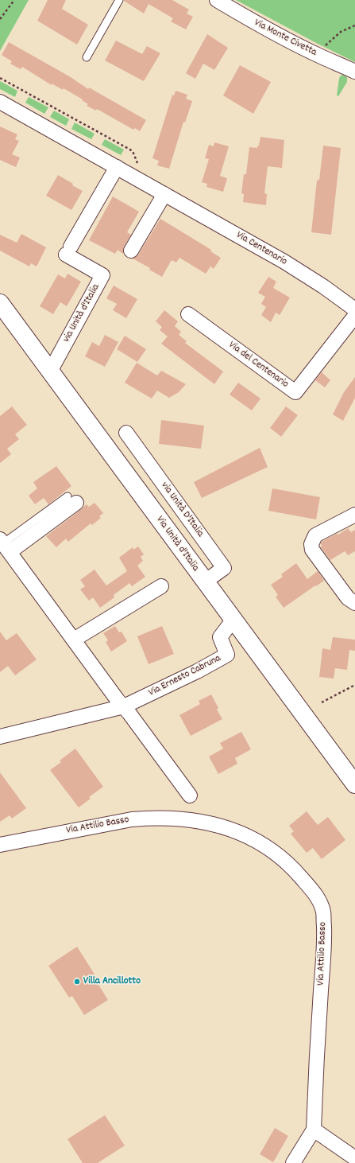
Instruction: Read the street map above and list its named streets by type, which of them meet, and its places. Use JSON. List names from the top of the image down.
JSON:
{
  "streets": {
    "street": [
      "Via Monte Civetta",
      "Via Centenario",
      "via Unità d'Italia",
      "Via del Centenario",
      "via Unità D'Italia",
      "Via Unità d'Italia",
      "Via Ernesto Cabruna",
      "Via Attilio Basso"
    ]
  },
  "crossings": [
    ["Via Centenario", "via Unità d'Italia"],
    ["via Unità d'Italia", "Via Unità d'Italia"],
    ["via Unità D'Italia", "Via Unità d'Italia"],
    ["Via Unità d'Italia", "Via Ernesto Cabruna"]
  ],
  "places": ["Villa Ancillotto"]
}
